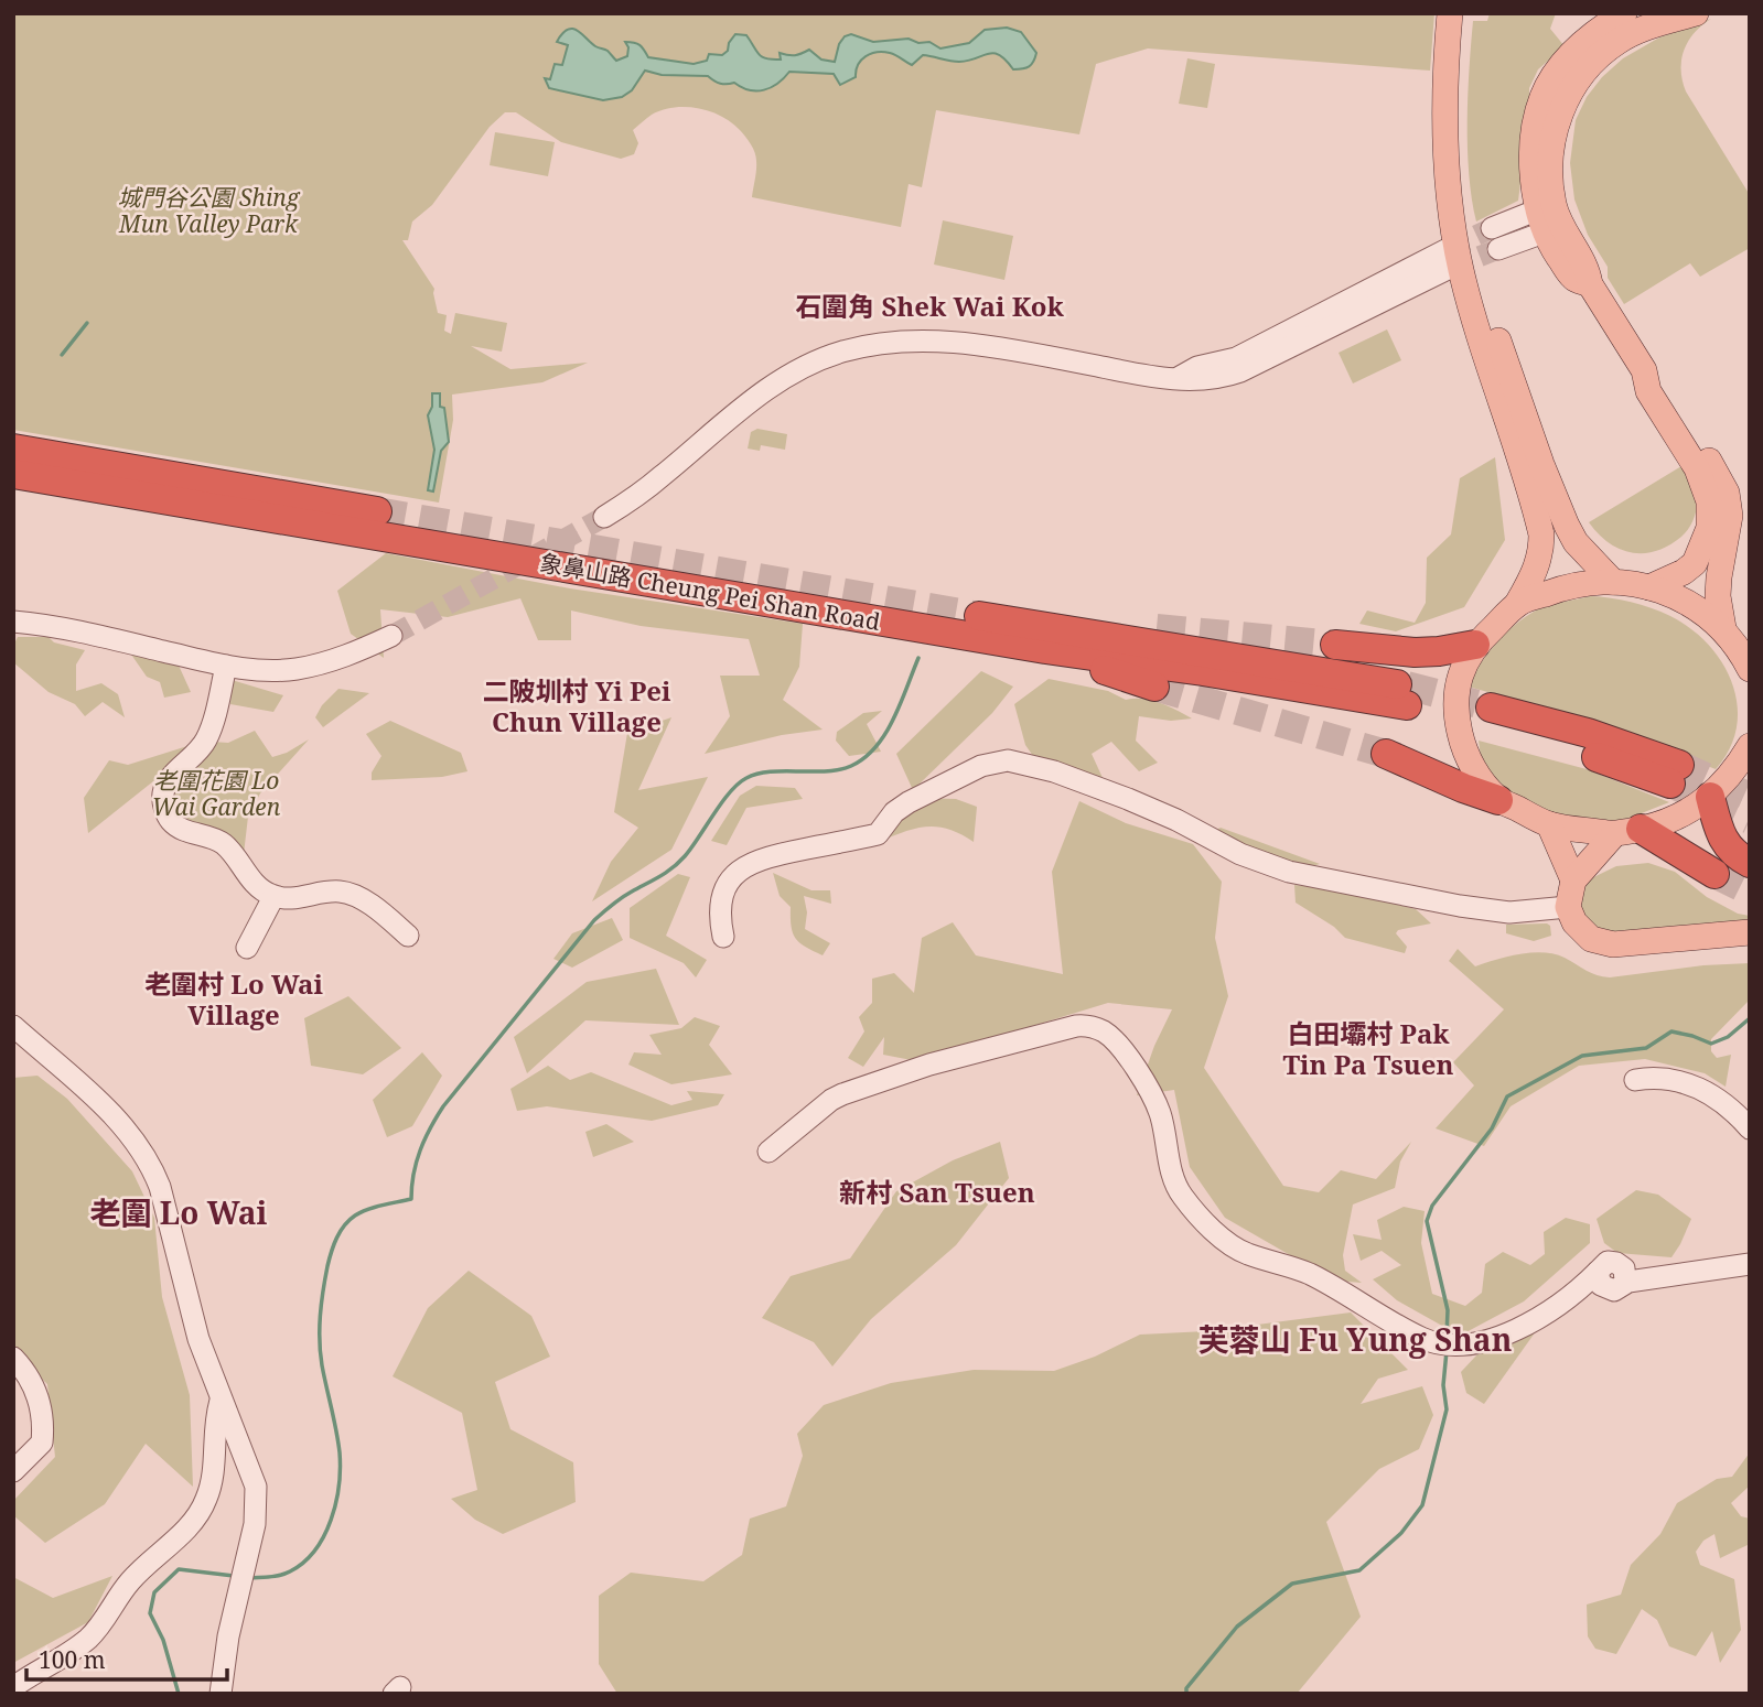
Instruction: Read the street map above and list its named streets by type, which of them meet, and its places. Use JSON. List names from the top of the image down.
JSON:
{
  "streets": {
    "highway": ["象鼻山路 Cheung Pei Shan Road"]
  },
  "districts": [
    "石圍角 Shek Wai Kok",
    "二陂圳村 Yi Pei Chun Village",
    "老圍村 Lo Wai Village",
    "白田壩村 Pak Tin Pa Tsuen",
    "新村 San Tsuen",
    "老圍 Lo Wai",
    "芙蓉山 Fu Yung Shan"
  ],
  "parks": ["城門谷公園 Shing Mun Valley Park", "老圍花園 Lo Wai Garden"],
  "scale_bar": "100 m"
}
